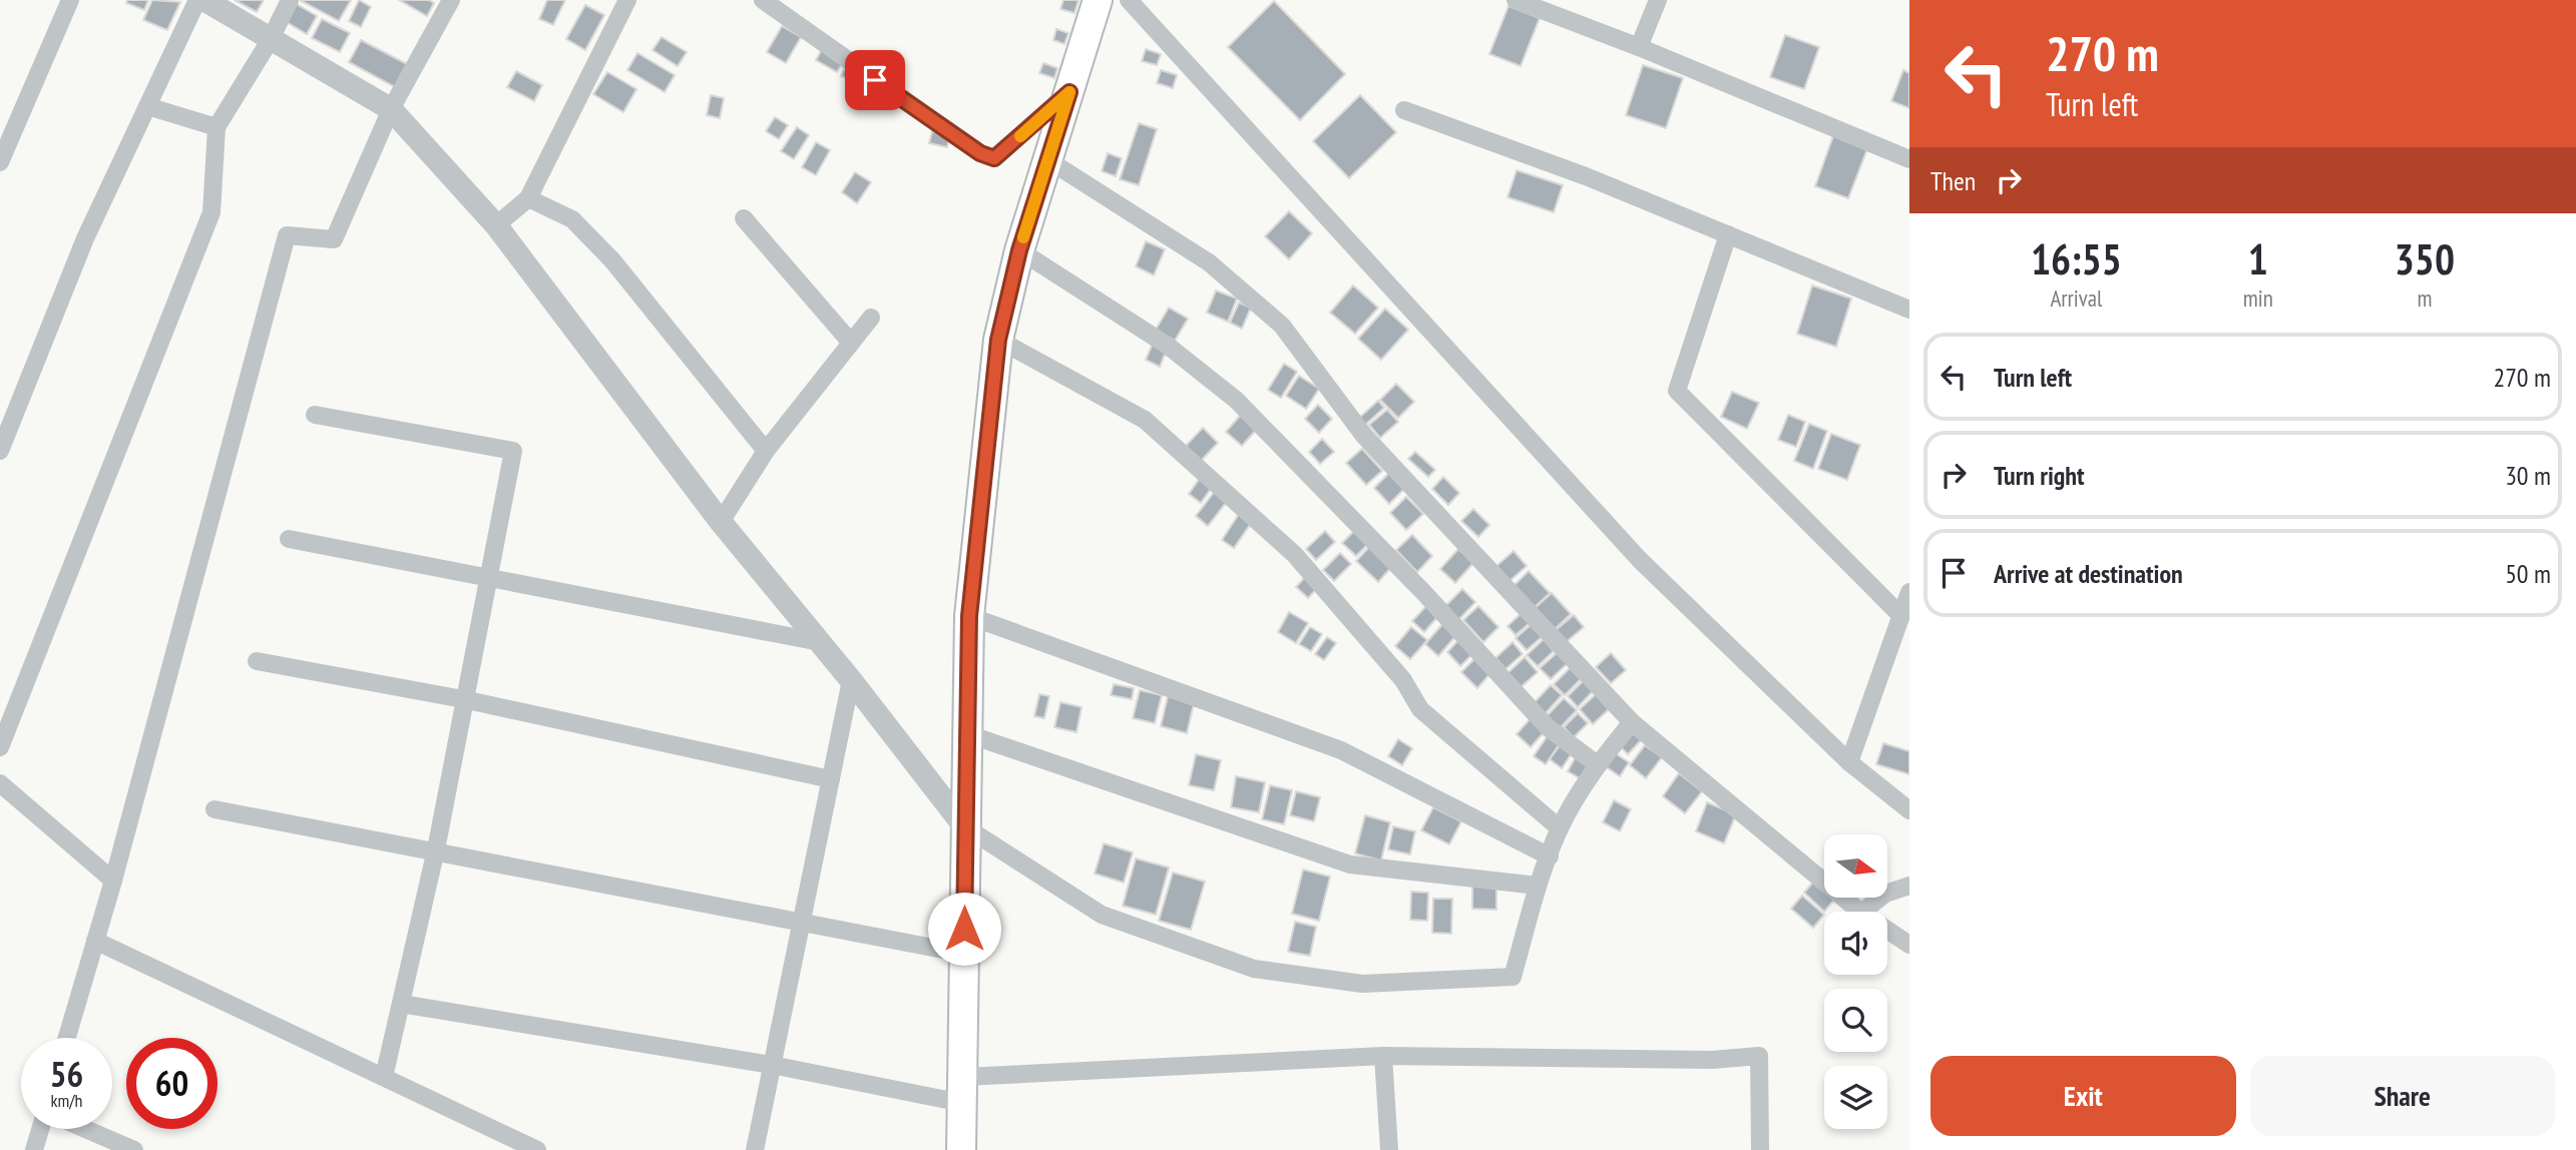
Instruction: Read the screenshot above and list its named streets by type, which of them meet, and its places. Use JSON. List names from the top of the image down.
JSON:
{
  "north": "right",
  "page": {
    "turn": ["270 m", "Turn left"],
    "then": "Then",
    "eta": [
      "16:55",
      "Arrival",
      "1",
      "min",
      "350",
      "m"
    ],
    "list": [
      {
        "name": "Turn left",
        "value": "270 m"
      },
      {
        "name": "Turn right",
        "value": "30 m"
      },
      {
        "name": "Arrive at destination",
        "value": "50 m"
      }
    ],
    "speed": "56 km/h",
    "limit": "60",
    "buttons": ["Exit", "Share"]
  }
}
